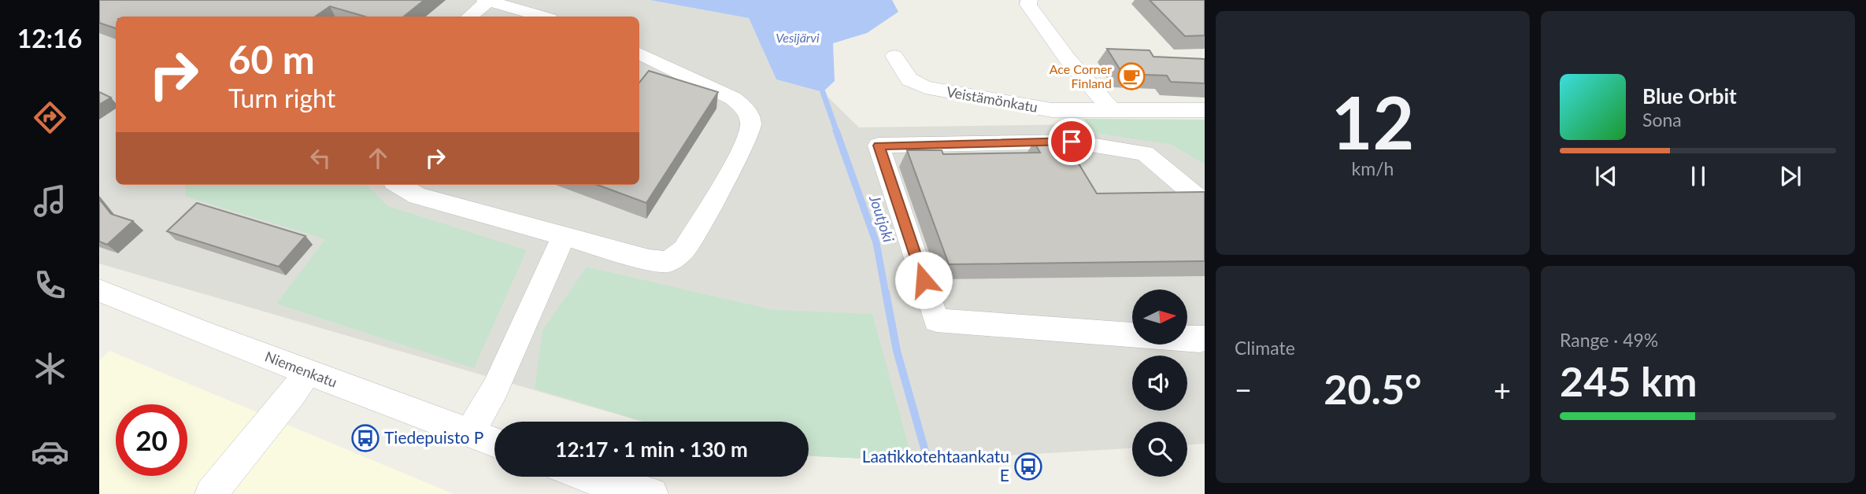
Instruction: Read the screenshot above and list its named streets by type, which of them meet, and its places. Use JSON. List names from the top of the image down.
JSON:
{
  "streets": {
    "street": ["Veistämönkatu", "Niemenkatu"]
  },
  "water": ["Vesijärvi", "Joutjoki"],
  "places": {
    "cafe": ["Ace Corner Finland"],
    "bus stop": ["Tiedepuisto P", "Laatikkotehtaankatu E"]
  },
  "north": "right",
  "page": {
    "tabs": "12:16",
    "tile": [
      ["12", "km/h"],
      "Climate",
      ["Range · 49%", "245 km"]
    ],
    "turn": ["60 m", "Turn right"],
    "song": ["Blue Orbit", "Sona"],
    "heat": ["−", "20.5°", "+"],
    "limit": "20",
    "trip": "12:17 · 1 min · 130 m"
  }
}
